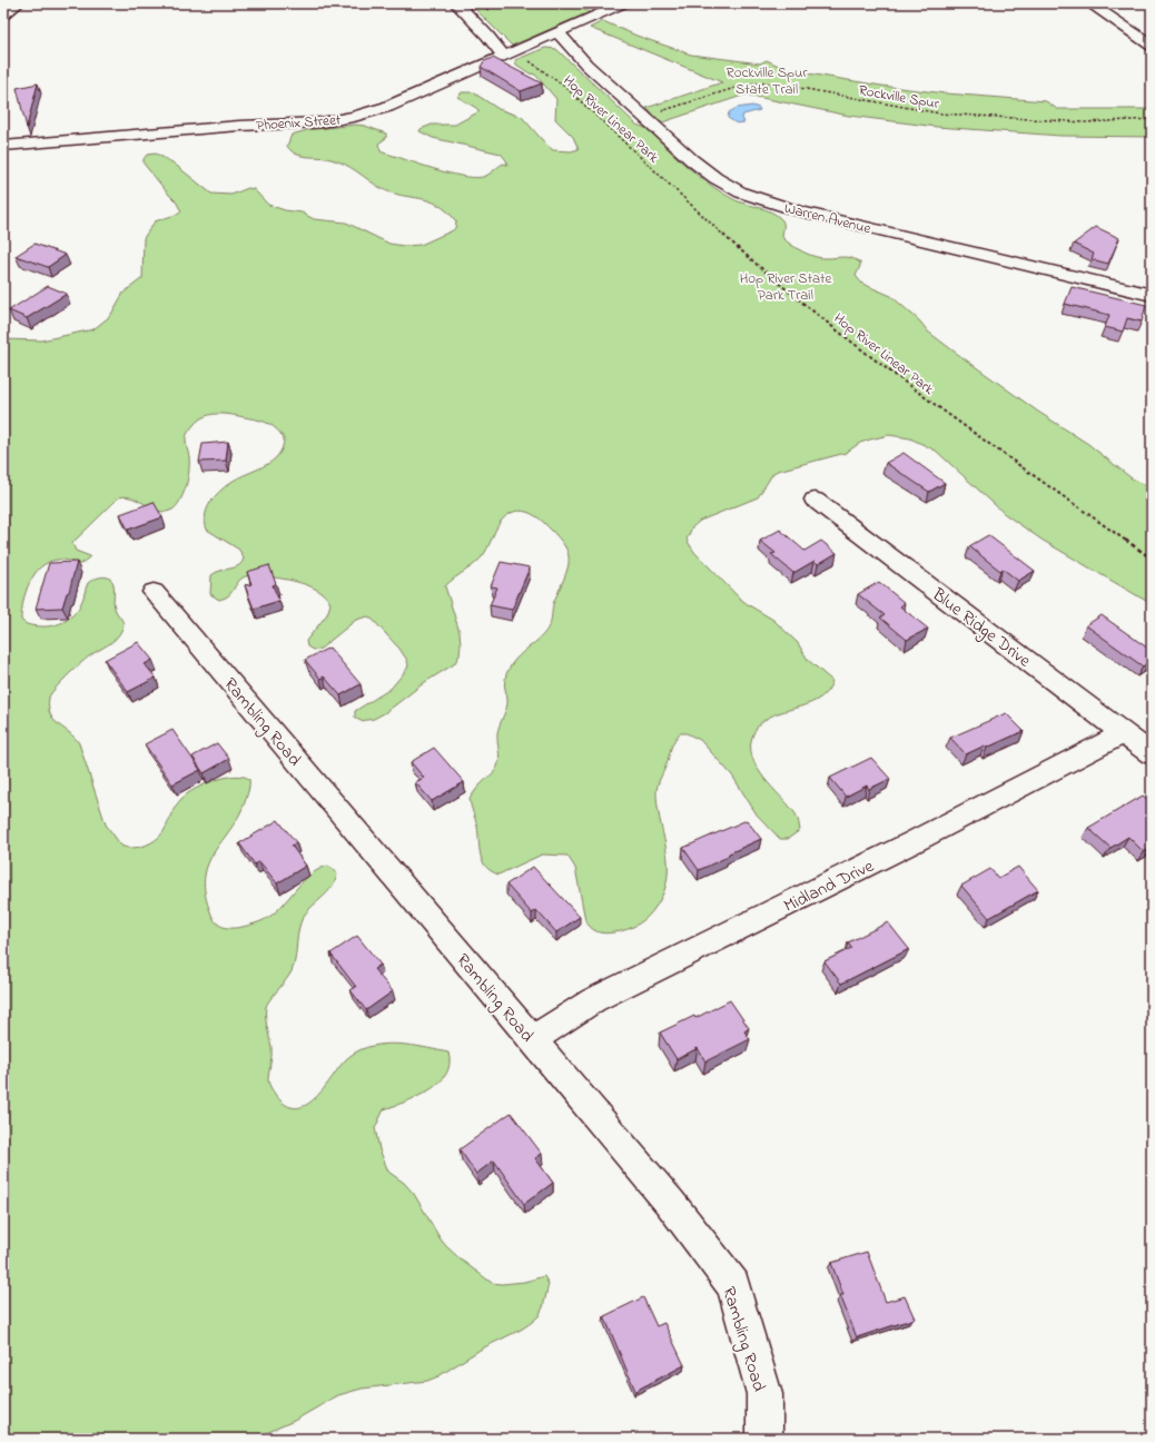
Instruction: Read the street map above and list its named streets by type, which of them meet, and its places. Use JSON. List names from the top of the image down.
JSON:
{
  "streets": {
    "street": [
      "Phoenix Street",
      "Warren Avenue",
      "Blue Ridge Drive",
      "Rambling Road",
      "Midland Drive"
    ],
    "path": ["Rockville Spur", "Hop River Linear Park"]
  },
  "crossings": [
    ["Phoenix Street", "Warren Avenue"],
    ["Blue Ridge Drive", "Midland Drive"],
    ["Rambling Road", "Midland Drive"]
  ],
  "parks": ["Rockville Spur State Trail", "Hop River State Park Trail"]
}
